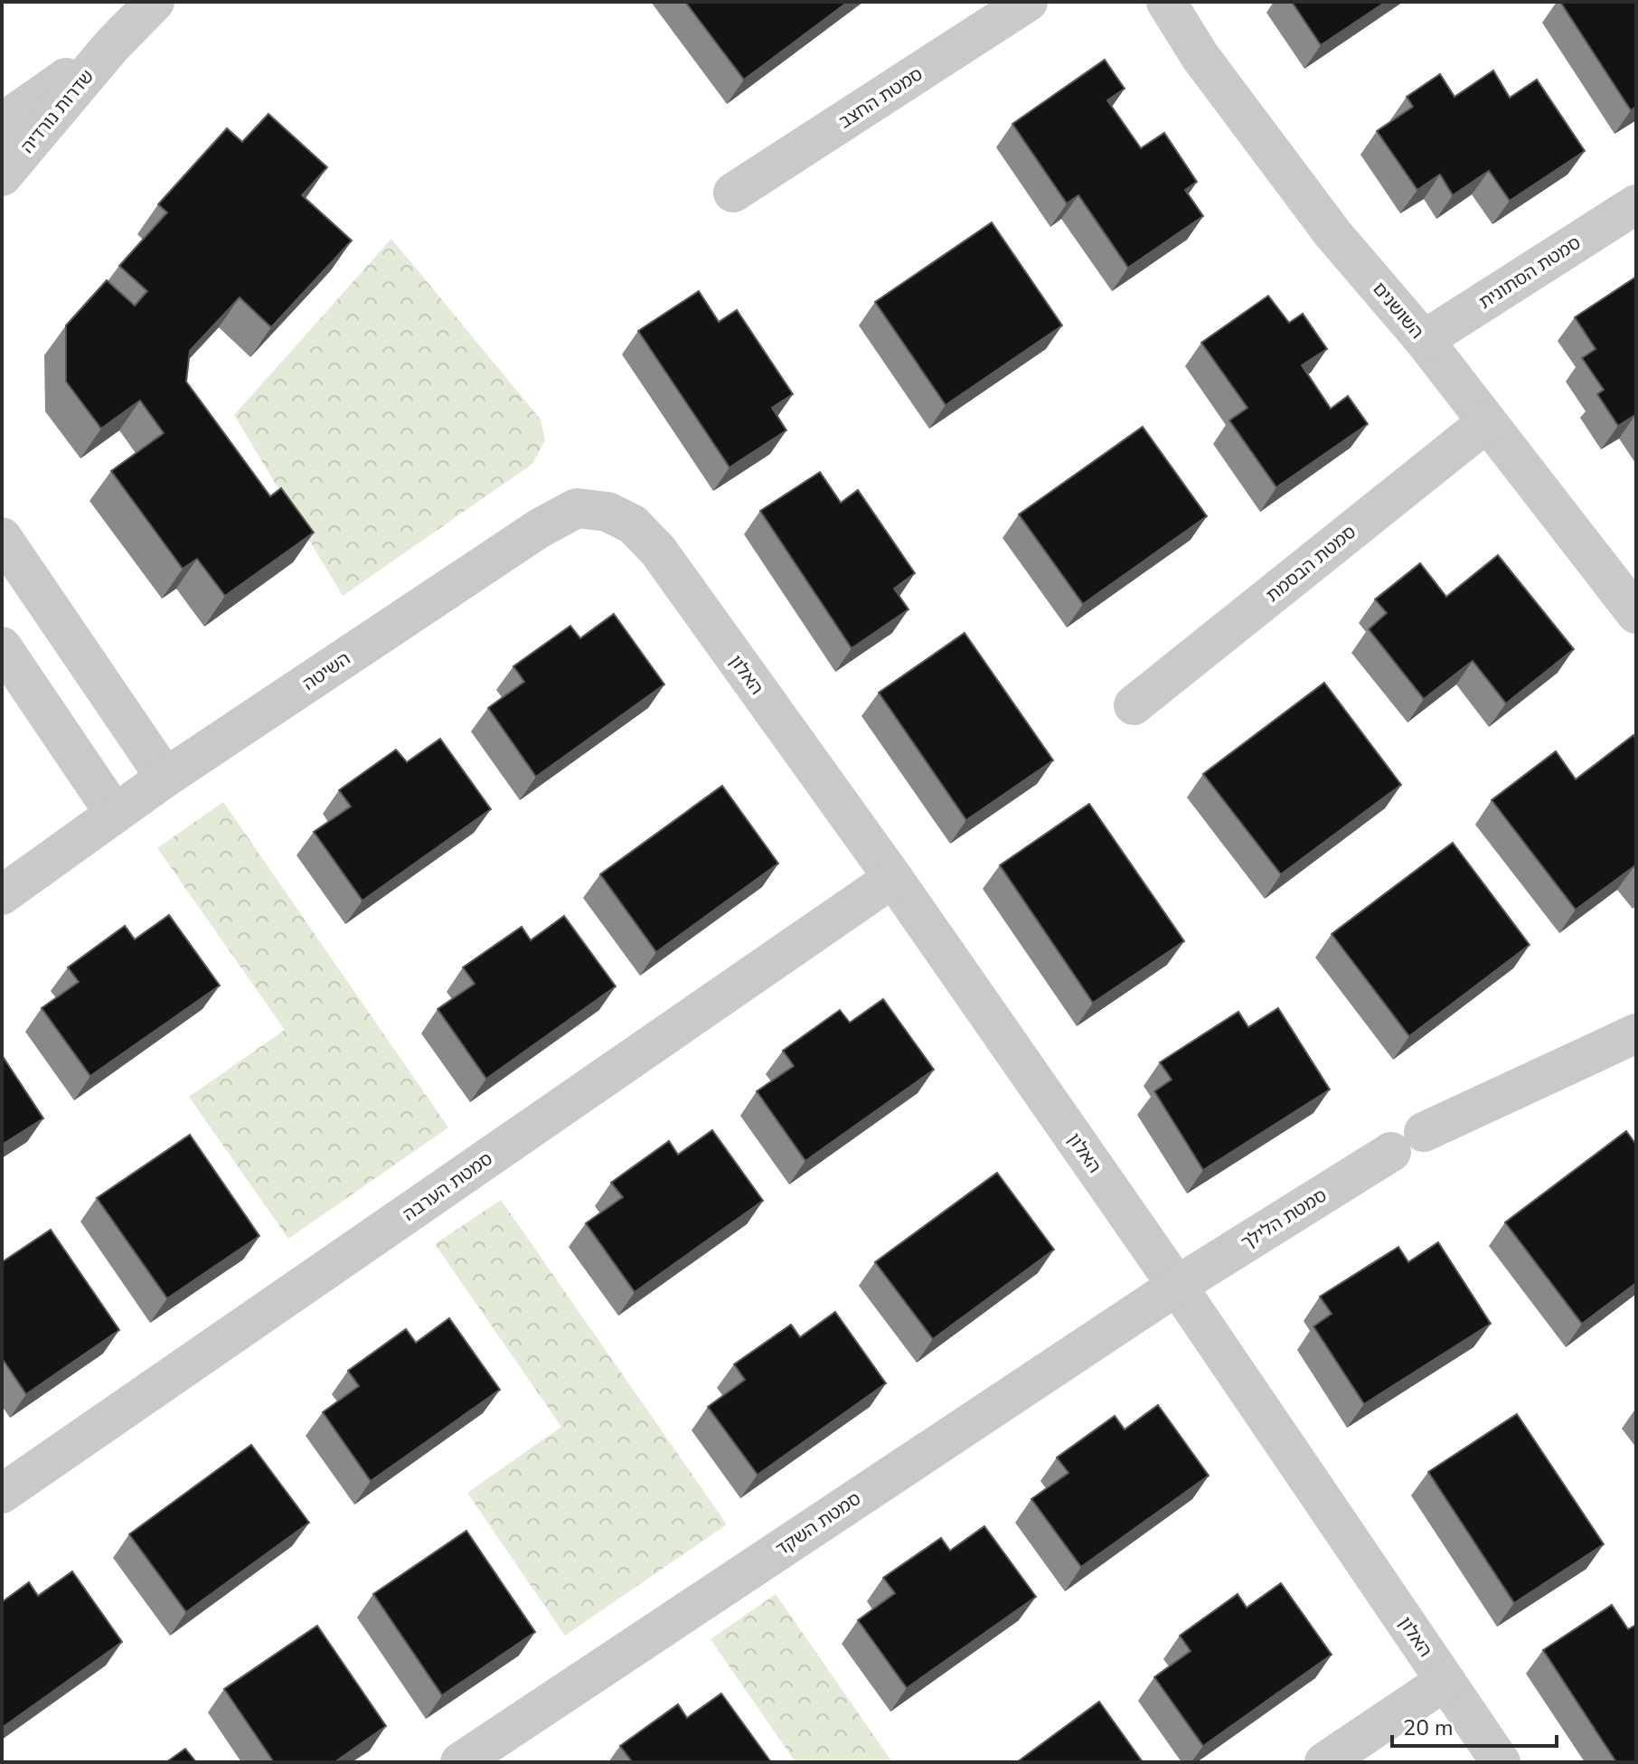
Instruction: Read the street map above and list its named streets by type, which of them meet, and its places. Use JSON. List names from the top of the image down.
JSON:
{
  "streets": {
    "street": [
      "סמטת החצב",
      "שדרות נורדיה",
      "סמטת הסתונית",
      "השושנים",
      "סמטת הבסמת",
      "השיטה",
      "האלון",
      "סמטת הערבה",
      "סמטת הלילך",
      "סמטת השקד"
    ]
  },
  "crossings": [
    ["סמטת הסתונית", "השושנים"],
    ["השושנים", "סמטת הבסמת"],
    ["השיטה", "האלון"],
    ["האלון", "סמטת הערבה"],
    ["האלון", "סמטת הלילך"],
    ["האלון", "סמטת השקד"],
    ["סמטת הלילך", "סמטת השקד"]
  ],
  "scale_bar": "20 m"
}
